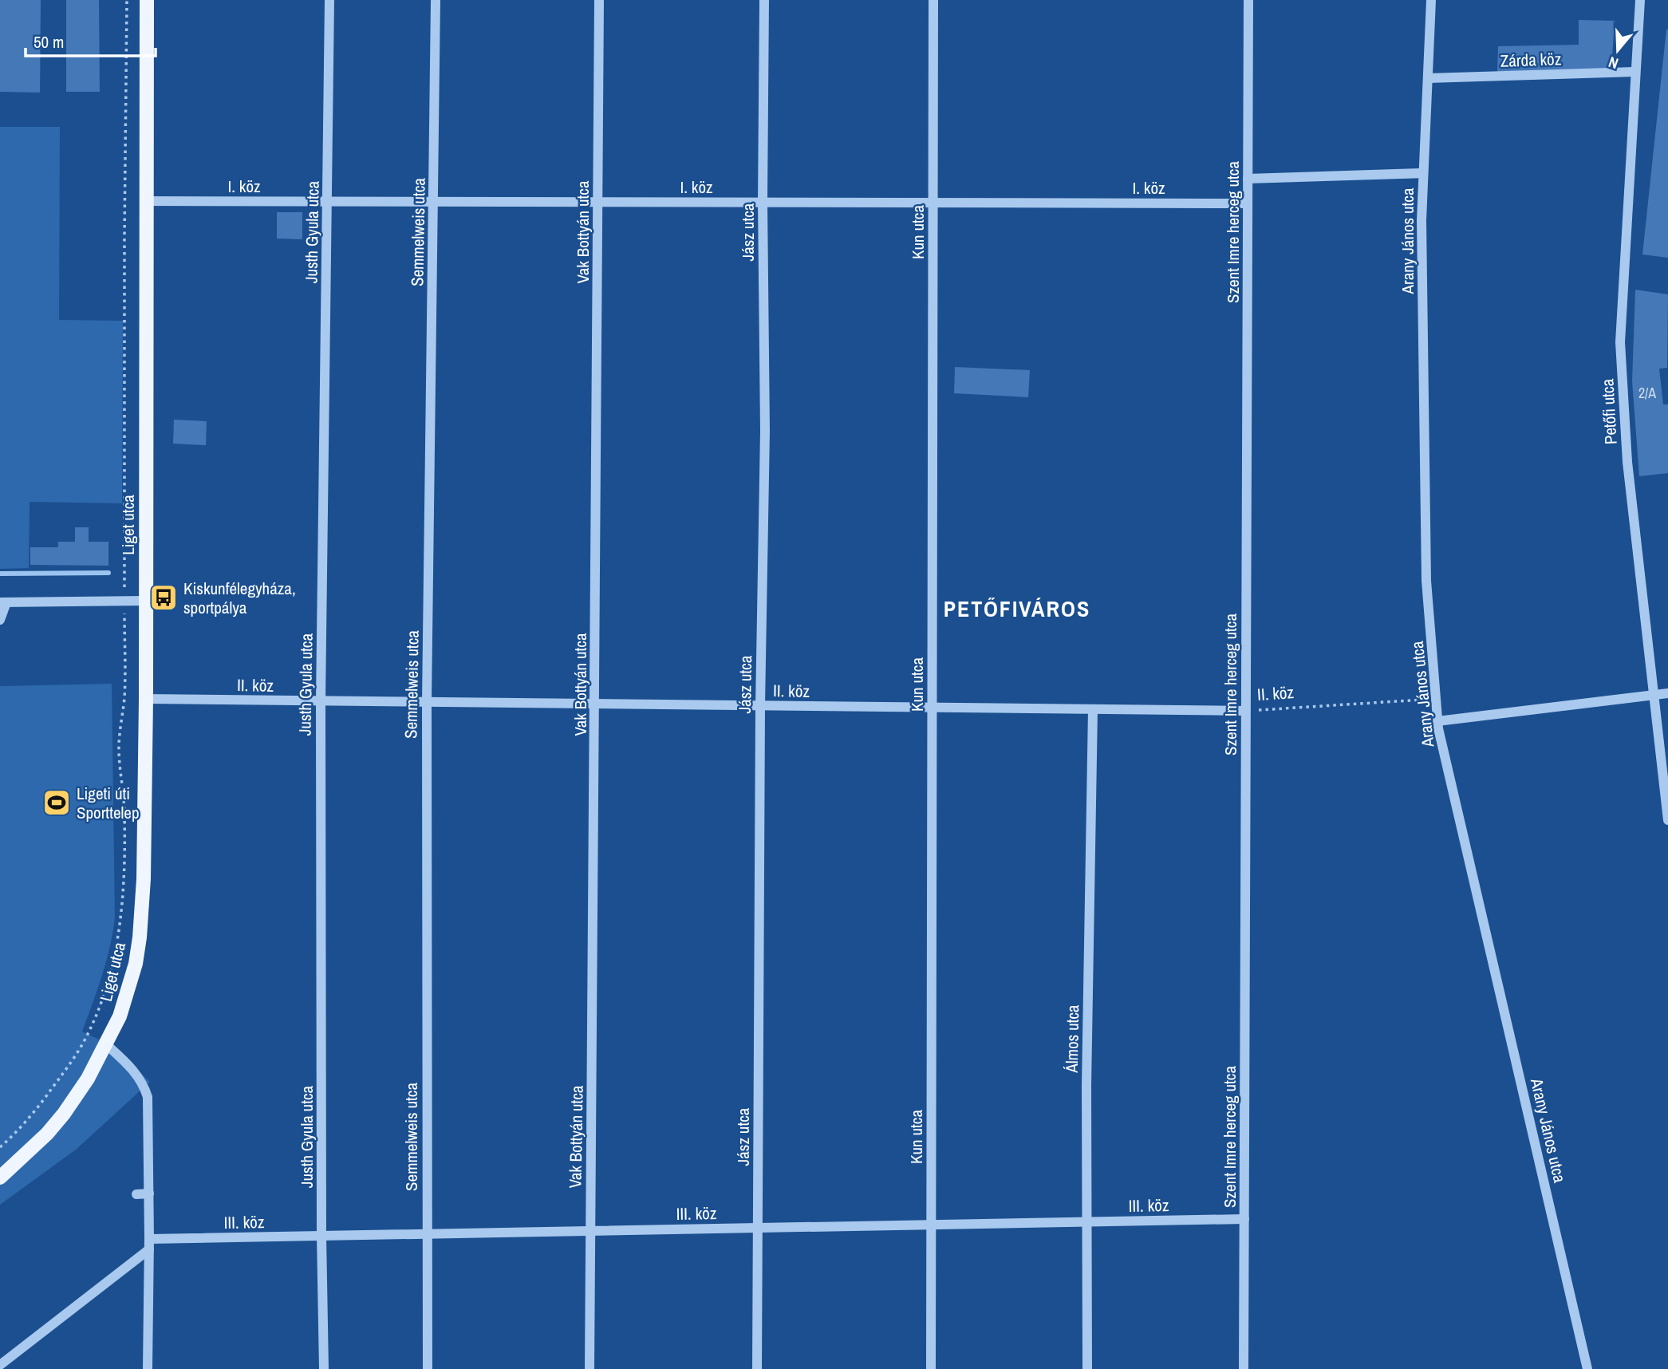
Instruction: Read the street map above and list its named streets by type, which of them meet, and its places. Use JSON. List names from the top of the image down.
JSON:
{
  "streets": {
    "main road": ["Liget utca"],
    "street": [
      "Zárda köz",
      "I. köz",
      "Justh Gyula utca",
      "Semmelweis utca",
      "Vak Bottyán utca",
      "Jász utca",
      "Kun utca",
      "Szent Imre herceg utca",
      "Arany János utca",
      "Petőfi utca",
      "II. köz",
      "Álmos utca",
      "III. köz"
    ]
  },
  "crossings": [
    ["Zárda köz", "Arany János utca"],
    ["Zárda köz", "Petőfi utca"],
    ["I. köz", "Justh Gyula utca"],
    ["I. köz", "Semmelweis utca"],
    ["I. köz", "Vak Bottyán utca"],
    ["I. köz", "Jász utca"],
    ["I. köz", "Kun utca"],
    ["I. köz", "Szent Imre herceg utca"],
    ["I. köz", "Liget utca"],
    ["Justh Gyula utca", "II. köz"],
    ["Justh Gyula utca", "III. köz"],
    ["Semmelweis utca", "II. köz"],
    ["Semmelweis utca", "III. köz"],
    ["Vak Bottyán utca", "II. köz"],
    ["Vak Bottyán utca", "III. köz"],
    ["Jász utca", "II. köz"],
    ["Jász utca", "III. köz"],
    ["Kun utca", "II. köz"],
    ["Kun utca", "III. köz"],
    ["Szent Imre herceg utca", "II. köz"],
    ["Szent Imre herceg utca", "III. köz"],
    ["Arany János utca", "II. köz"],
    ["Liget utca", "II. köz"],
    ["II. köz", "Álmos utca"],
    ["Álmos utca", "III. köz"]
  ],
  "districts": ["PETŐFIVÁROS"],
  "places": {
    "bus stop": ["Kiskunfélegyháza, sportpálya"],
    "sports": ["Ligeti úti Sporttelep"]
  },
  "house_numbers": ["2/A"],
  "scale_bar": "50 m",
  "north": "bottom"
}
